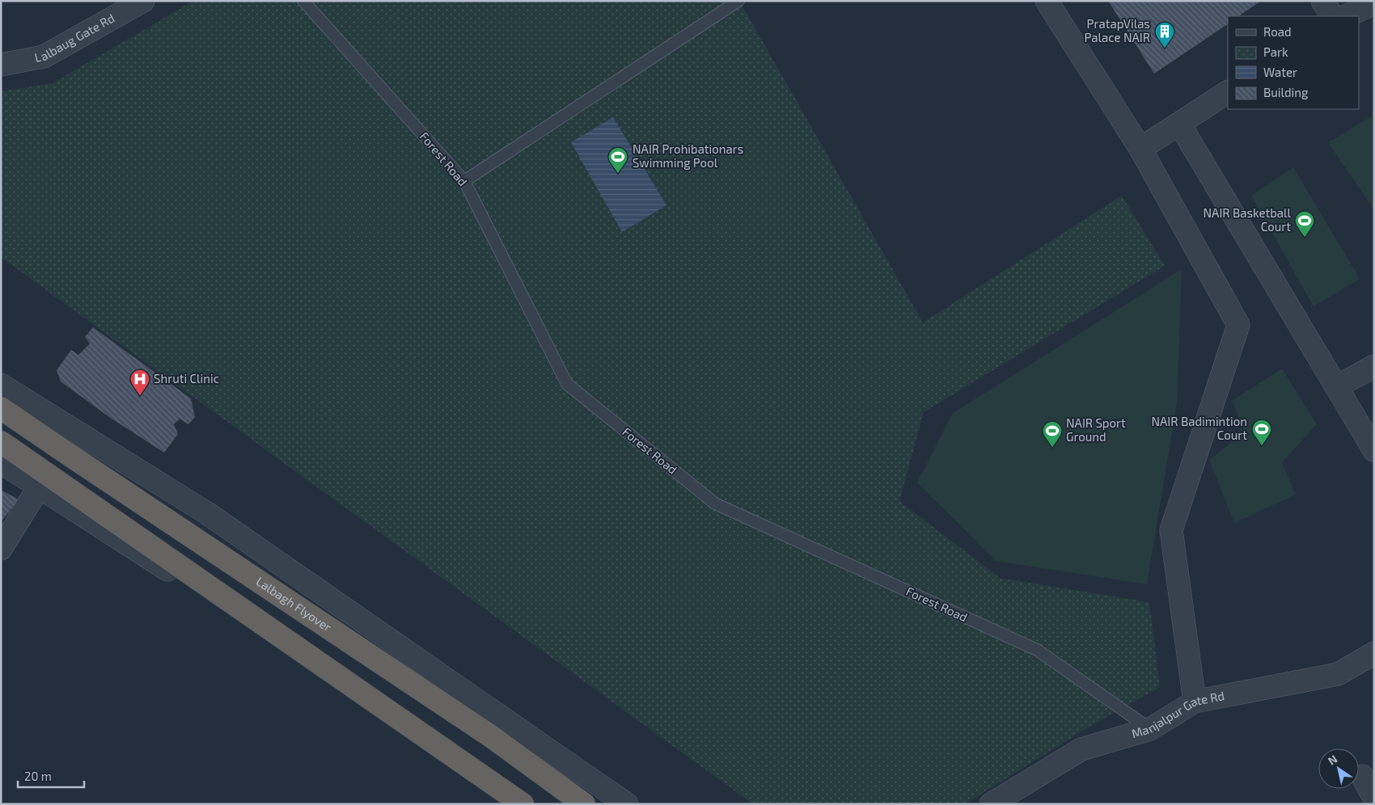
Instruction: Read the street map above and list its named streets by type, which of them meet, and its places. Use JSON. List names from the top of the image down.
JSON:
{
  "streets": {
    "highway": ["Lalbagh Flyover"],
    "street": ["Lalbaug Gate Rd", "Manjalpur Gate Rd"],
    "lane": ["Forest Road"]
  },
  "crossings": [
    ["Forest Road", "Manjalpur Gate Rd"]
  ],
  "places": {
    "building": ["PratapVilas Palace NAIR"],
    "sports": [
      "NAIR Prohibationars Swimming Pool",
      "NAIR Basketball Court",
      "NAIR Badimintion Court",
      "NAIR Sport Ground"
    ],
    "hospital": ["Shruti Clinic"]
  },
  "legend": [
    "Road",
    "Park",
    "Water",
    "Building"
  ],
  "scale_bar": "20 m",
  "north": "top left"
}
